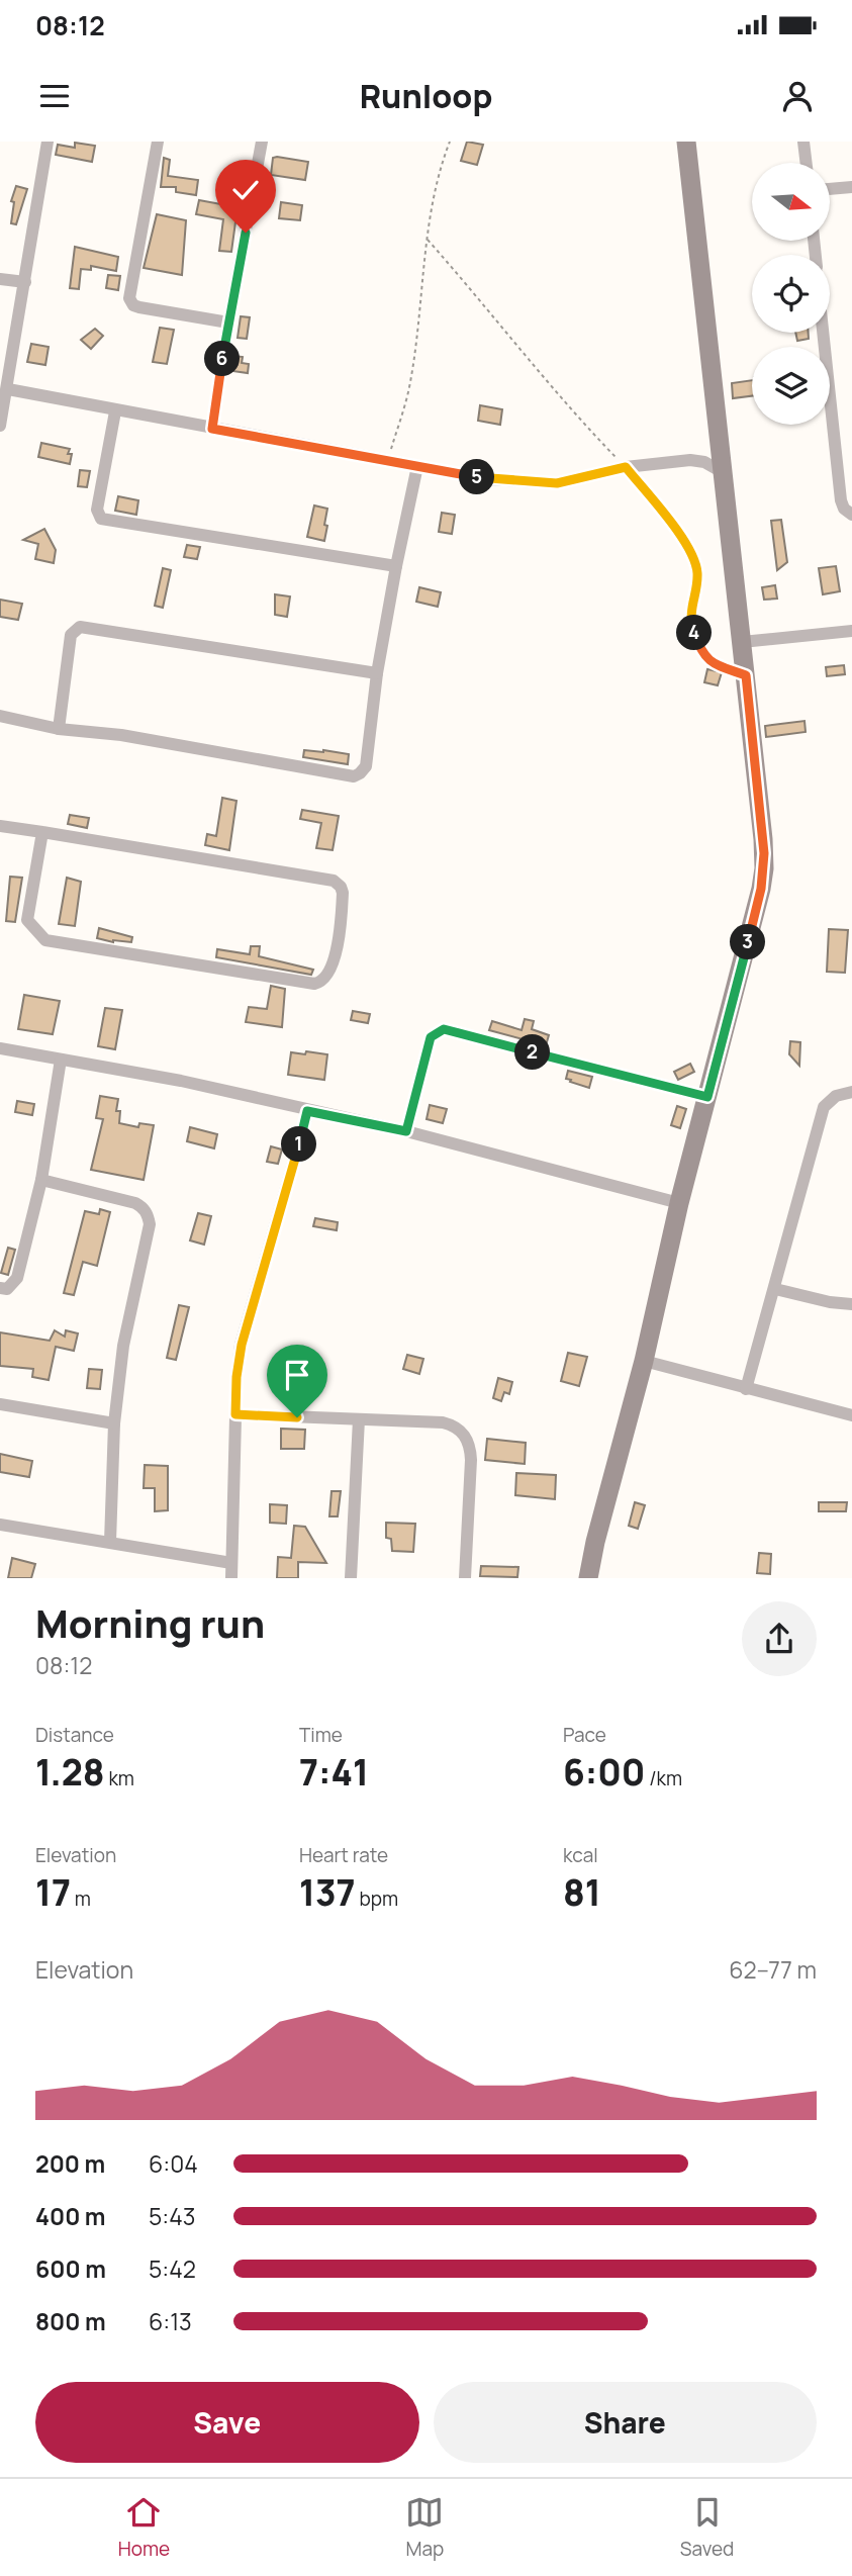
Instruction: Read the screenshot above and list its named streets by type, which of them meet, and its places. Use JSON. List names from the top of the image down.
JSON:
{
  "north": "right",
  "page": {
    "status": "08:12",
    "header": "Runloop",
    "pins": [
      "6",
      "5",
      "4",
      "3",
      "2",
      "1"
    ],
    "heading": ["Morning run", "08:12"],
    "stats": [
      ["Distance", "1.28 km"],
      ["Time", "7:41"],
      ["Pace", "6:00 /km"],
      ["Elevation", "17 m"],
      ["Heart rate", "137 bpm"],
      ["kcal", "81"]
    ],
    "chart": ["Elevation", "62–77 m"],
    "list": [
      {
        "name": "200 m",
        "note": "6:04"
      },
      {
        "name": "400 m",
        "note": "5:43"
      },
      {
        "name": "600 m",
        "note": "5:42"
      },
      {
        "name": "800 m",
        "note": "6:13"
      }
    ],
    "buttons": ["Save", "Share"],
    "tabs": ["Home", "Map", "Saved"]
  }
}
